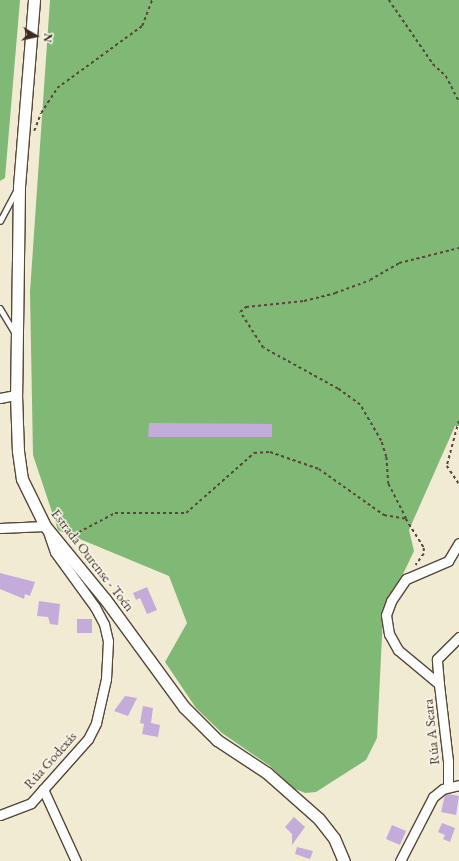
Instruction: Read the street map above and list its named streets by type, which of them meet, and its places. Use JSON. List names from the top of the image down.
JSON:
{
  "streets": {
    "street": ["Estrada Ourense - Toén", "Rúa A Seara", "Rúa Godexás"]
  },
  "crossings": [
    ["Estrada Ourense - Toén", "Rúa Godexás"]
  ],
  "north": "right"
}
